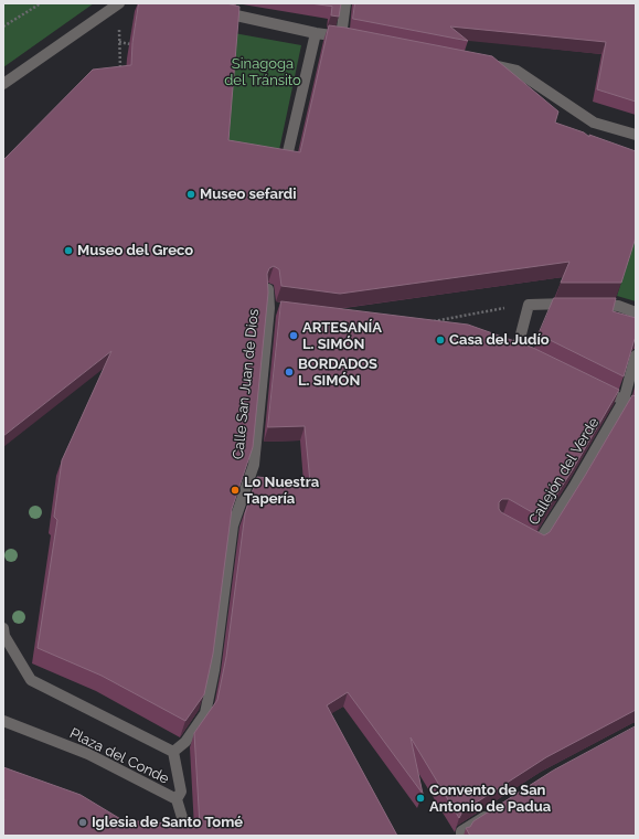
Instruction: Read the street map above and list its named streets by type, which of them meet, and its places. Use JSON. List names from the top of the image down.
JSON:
{
  "streets": {
    "street": ["Calle San Juan de Dios", "Callejón del Verde", "Plaza del Conde"]
  },
  "crossings": [
    ["Calle San Juan de Dios", "Plaza del Conde"]
  ],
  "parks": ["Sinagoga del Tránsito"],
  "places": [
    "Museo sefardi",
    "Museo del Greco",
    "ARTESANÍA L. SIMÓN",
    "Casa del Judío",
    "BORDADOS L. SIMÓN",
    "Lo Nuestra Tapería",
    "Convento de San Antonio de Padua",
    "Iglesia de Santo Tomé"
  ]
}
